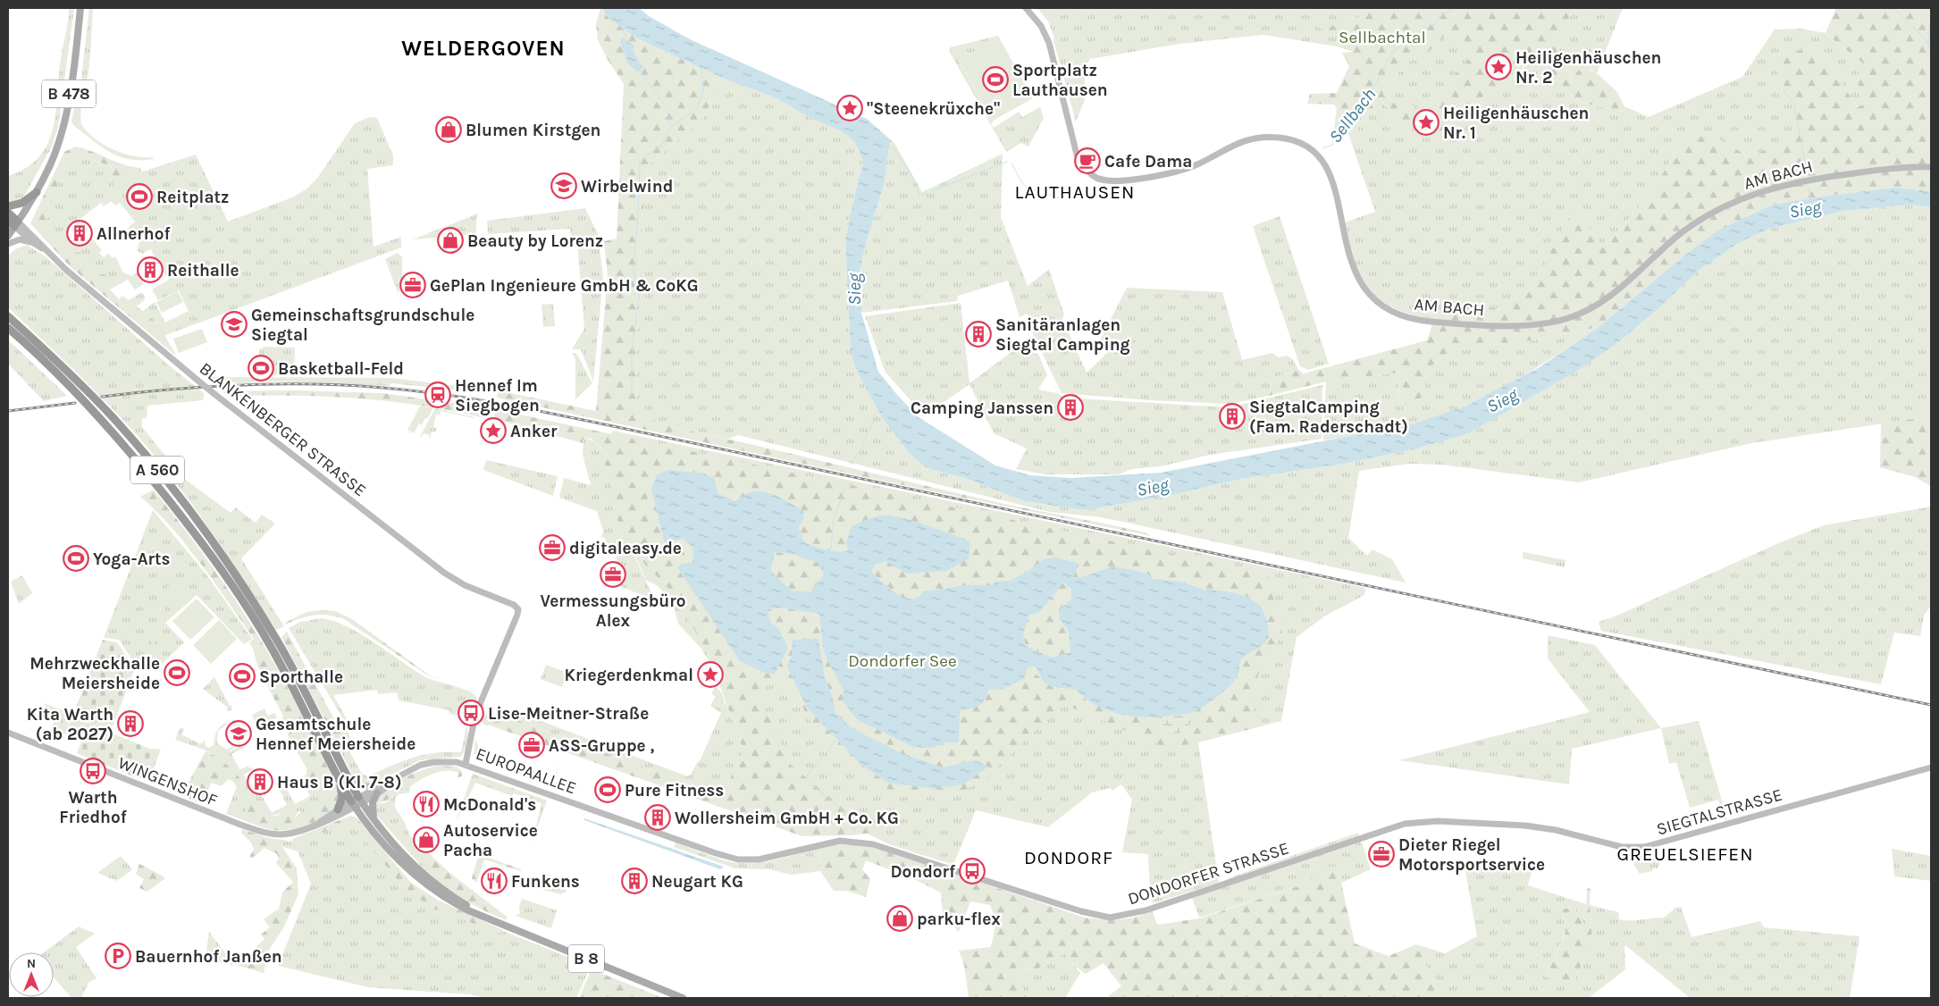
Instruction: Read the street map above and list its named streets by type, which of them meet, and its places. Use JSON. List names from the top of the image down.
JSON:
{
  "streets": {
    "highway": ["A 560"],
    "main road": [
      "B 478",
      "AM BACH",
      "BLANKENBERGER STRASSE",
      "EUROPAALLEE",
      "WINGENSHOF",
      "SIEGTALSTRASSE",
      "DONDORFER STRASSE",
      "B 8"
    ]
  },
  "crossings": [
    ["B 478", "BLANKENBERGER STRASSE"],
    ["BLANKENBERGER STRASSE", "EUROPAALLEE"],
    ["A 560", "EUROPAALLEE"],
    ["A 560", "WINGENSHOF"],
    ["A 560", "B 8"],
    ["EUROPAALLEE", "WINGENSHOF"],
    ["EUROPAALLEE", "DONDORFER STRASSE"],
    ["EUROPAALLEE", "B 8"],
    ["WINGENSHOF", "B 8"],
    ["SIEGTALSTRASSE", "DONDORFER STRASSE"]
  ],
  "districts": [
    "WELDERGOVEN",
    "LAUTHAUSEN",
    "GREUELSIEFEN",
    "DONDORF"
  ],
  "water": ["Sellbach", "Sieg"],
  "parks": ["Sellbachtal", "Dondorfer See"],
  "places": {
    "place": [
      "Heiligenhäuschen Nr. 2",
      "\"Steenekrüxche\"",
      "Heiligenhäuschen Nr. 1",
      "Anker",
      "Kriegerdenkmal"
    ],
    "sports": [
      "Sportplatz Lauthausen",
      "Reitplatz",
      "Basketball-Feld",
      "Yoga-Arts",
      "Mehrzweckhalle Meiersheide",
      "Sporthalle",
      "Pure Fitness"
    ],
    "shop": [
      "Blumen Kirstgen",
      "Beauty by Lorenz",
      "Autoservice Pacha",
      "parku-flex"
    ],
    "cafe": ["Cafe Dama"],
    "school or university": ["Wirbelwind", "Gemeinschaftsgrundschule Siegtal", "Gesamtschule Hennef Meiersheide"],
    "building": [
      "Allnerhof",
      "Reithalle",
      "Sanitäranlagen Siegtal Camping",
      "Camping Janssen",
      "SiegtalCamping (Fam. Raderschadt)",
      "Kita Warth (ab 2027)",
      "Haus B (Kl. 7-8)",
      "Wollersheim GmbH + Co. KG",
      "Neugart KG"
    ],
    "office": [
      "GePlan Ingenieure GmbH & CoKG",
      "digitaleasy.de",
      "Vermessungsbüro Alex",
      "ASS-Gruppe ,",
      "Dieter Riegel Motorsportservice"
    ],
    "station": ["Hennef Im Siegbogen"],
    "bus stop": ["Lise-Meitner-Straße", "Warth Friedhof", "Dondorf"],
    "restaurant": ["McDonald's", "Funkens"],
    "parking": ["Bauernhof Janßen"]
  },
  "north": "top"
}
